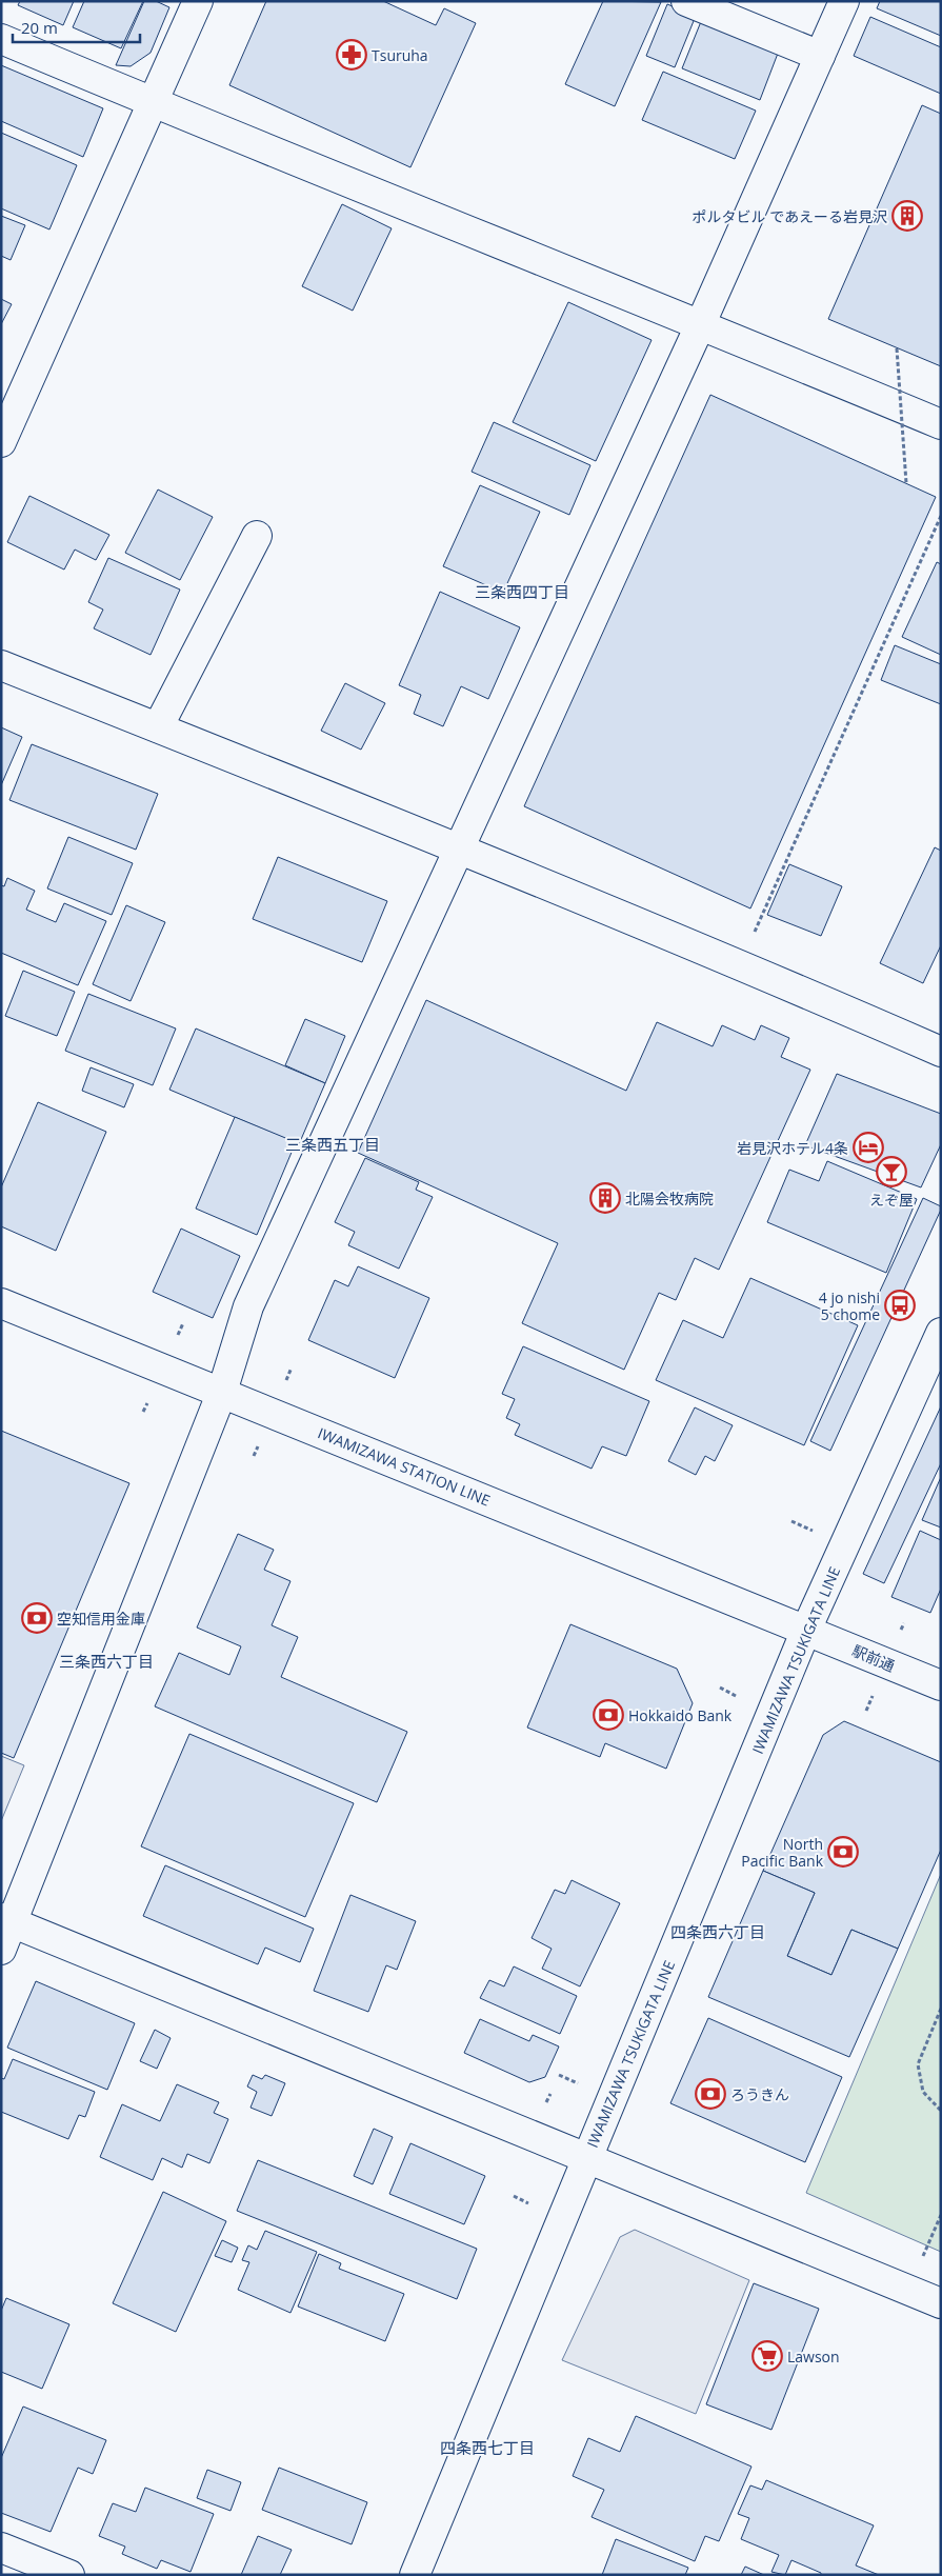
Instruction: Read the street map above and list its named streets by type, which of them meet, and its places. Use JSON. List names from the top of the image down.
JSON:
{
  "streets": {
    "street": ["IWAMIZAWA STATION LINE", "駅前通", "IWAMIZAWA TSUKIGATA LINE"]
  },
  "crossings": [
    ["IWAMIZAWA STATION LINE", "駅前通"],
    ["IWAMIZAWA STATION LINE", "IWAMIZAWA TSUKIGATA LINE"],
    ["駅前通", "IWAMIZAWA TSUKIGATA LINE"]
  ],
  "districts": [
    "三条西四丁目",
    "三条西五丁目",
    "三条西六丁目",
    "四条西六丁目",
    "四条西七丁目"
  ],
  "places": {
    "pharmacy": ["Tsuruha"],
    "building": ["ポルタビル であえーる岩見沢", "北陽会牧病院"],
    "hotel": ["岩見沢ホテル4条"],
    "bar": ["えぞ屋"],
    "bus stop": ["4 jo nishi 5 chome"],
    "bank": [
      "空知信用金庫",
      "Hokkaido Bank",
      "North Pacific Bank",
      "ろうきん"
    ],
    "supermarket": ["Lawson"]
  },
  "scale_bar": "20 m"
}
